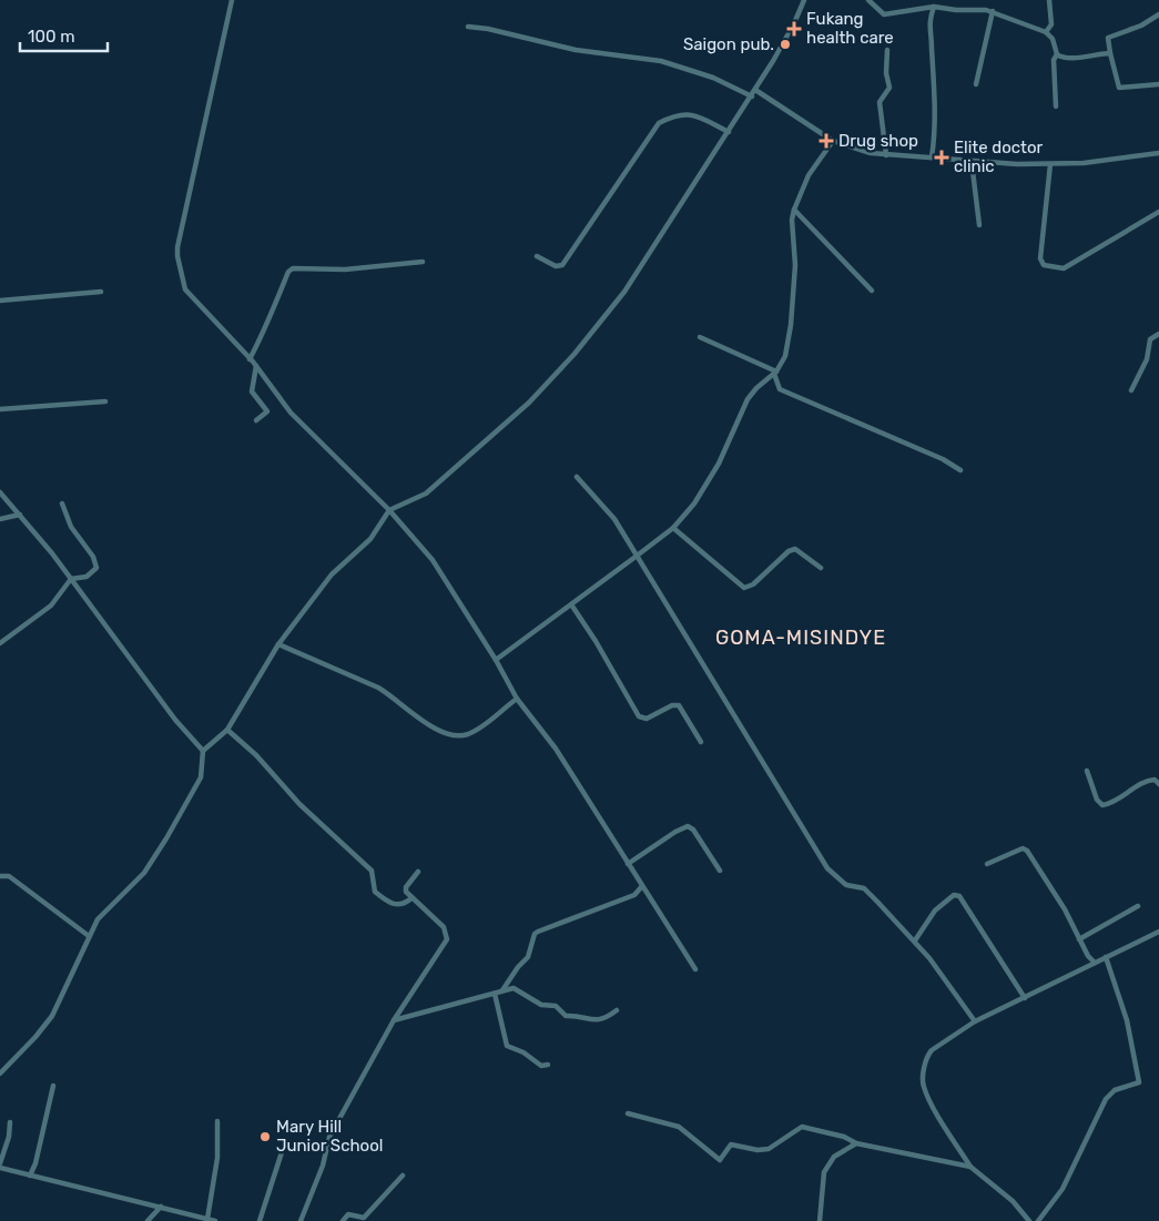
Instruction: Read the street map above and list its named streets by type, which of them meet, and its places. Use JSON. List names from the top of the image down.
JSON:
{
  "districts": ["GOMA-MISINDYE"],
  "places": {
    "health": ["Fukang health care", "Drug shop", "Elite doctor clinic"],
    "other": ["Saigon pub.", "Mary Hill Junior School"]
  },
  "scale_bar": "100 m"
}
